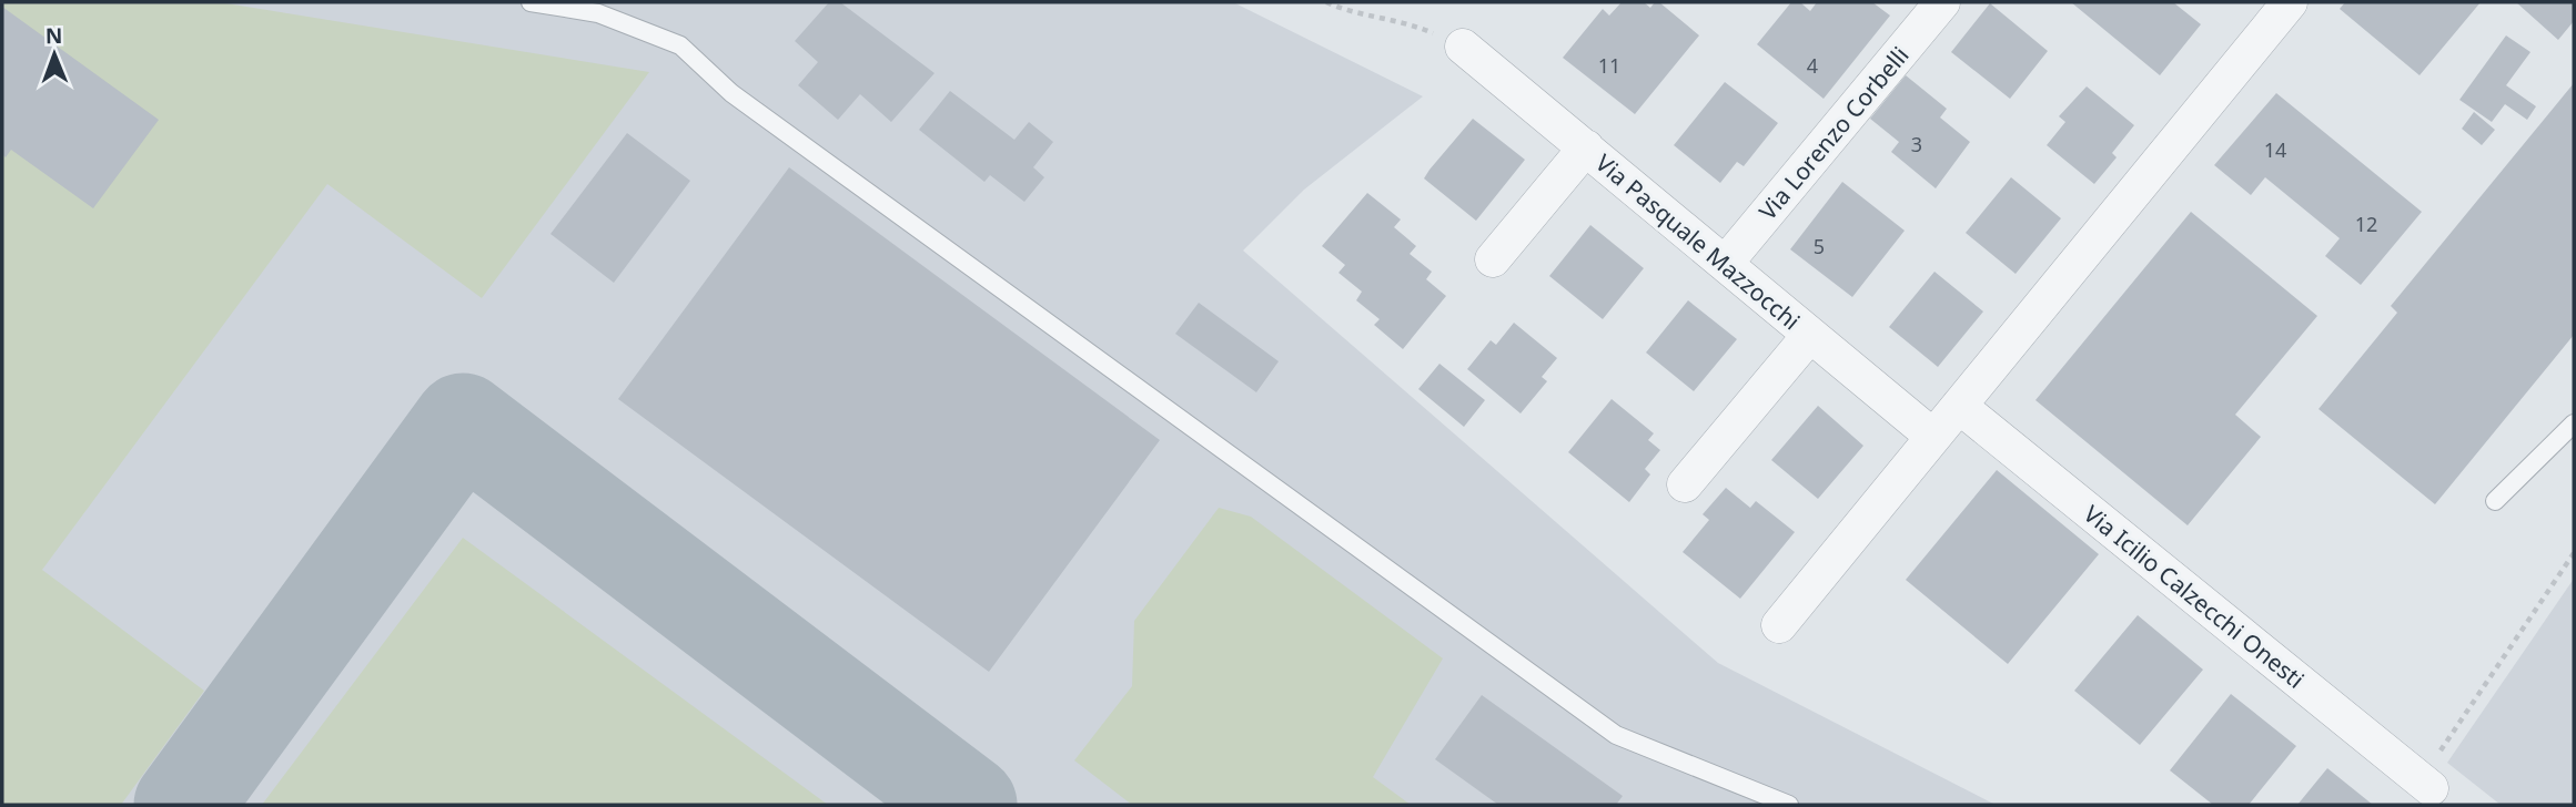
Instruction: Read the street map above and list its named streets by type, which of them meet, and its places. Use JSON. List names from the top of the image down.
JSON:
{
  "streets": {
    "street": ["Via Lorenzo Corbelli", "Via Pasquale Mazzocchi", "Via Icilio Calzecchi Onesti"]
  },
  "crossings": [
    ["Via Lorenzo Corbelli", "Via Pasquale Mazzocchi"]
  ],
  "house_numbers": [
    "11",
    "4",
    "3",
    "14",
    "12",
    "5"
  ],
  "north": "top"
}
